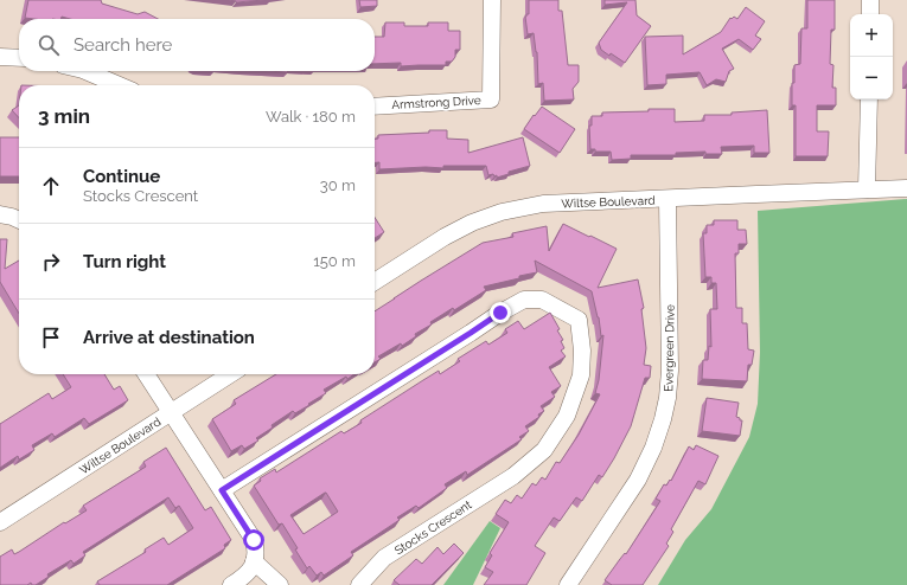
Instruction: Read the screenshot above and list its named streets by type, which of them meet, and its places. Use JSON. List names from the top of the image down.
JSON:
{
  "streets": {
    "street": [
      "Armstrong Drive",
      "Wiltse Boulevard",
      "Evergreen Drive",
      "Stocks Crescent"
    ]
  },
  "crossings": [
    ["Wiltse Boulevard", "Evergreen Drive"]
  ],
  "page": {
    "map_buttons": ["+", "−"],
    "search": "Search here",
    "heading": ["3 min", "Walk · 180 m"],
    "list": [
      ["Continue", "Stocks Crescent", "30 m"],
      ["Turn right", "150 m"],
      "Arrive at destination"
    ]
  }
}
